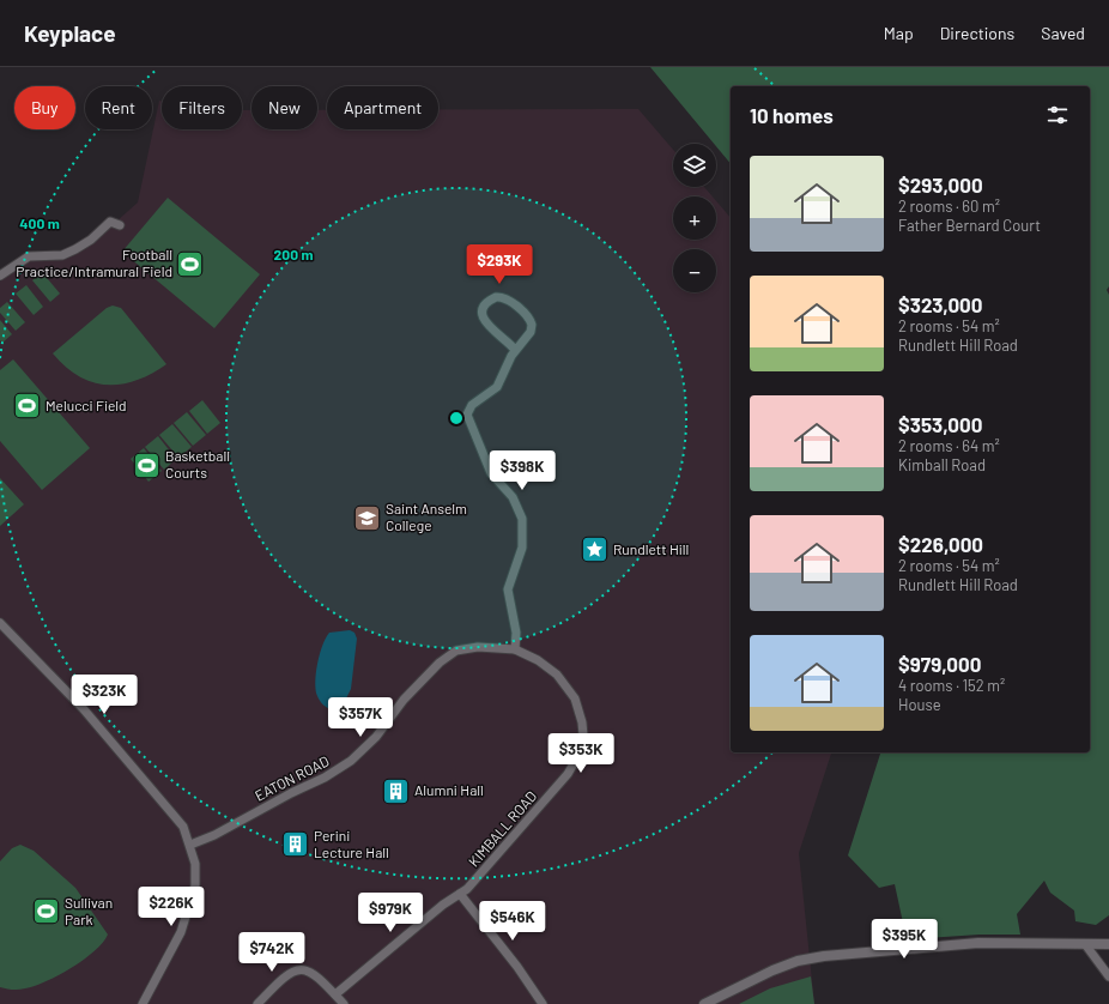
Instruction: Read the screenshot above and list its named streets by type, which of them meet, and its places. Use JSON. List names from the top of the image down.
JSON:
{
  "streets": {
    "street": ["EATON ROAD", "KIMBALL ROAD"]
  },
  "crossings": [
    ["EATON ROAD", "KIMBALL ROAD"]
  ],
  "places": {
    "sports": [
      "Football Practice/Intramural Field",
      "Melucci Field",
      "Basketball Courts",
      "Sullivan Park"
    ],
    "school or university": ["Saint Anselm College"],
    "place": ["Rundlett Hill"],
    "building": ["Alumni Hall", "Perini Lecture Hall"]
  },
  "page": {
    "header": "Keyplace",
    "nav": ["Map", "Directions", "Saved"],
    "chip": [
      "Buy",
      "Rent",
      "Filters",
      "New",
      "Apartment"
    ],
    "heading": "10 homes",
    "map_buttons": ["+", "−"],
    "list": [
      {
        "name": "$293,000",
        "note": "2 rooms · 60 m² · Father Bernard Court"
      },
      {
        "name": "$323,000",
        "note": "2 rooms · 54 m² · Rundlett Hill Road"
      },
      {
        "name": "$353,000",
        "note": "2 rooms · 64 m² · Kimball Road"
      },
      {
        "name": "$226,000",
        "note": "2 rooms · 54 m² · Rundlett Hill Road"
      },
      {
        "name": "$979,000",
        "note": "4 rooms · 152 m² · House"
      }
    ],
    "price": [
      "$293K",
      "$398K",
      "$323K",
      "$357K",
      "$353K",
      "$226K",
      "$979K",
      "$546K",
      "$395K",
      "$742K"
    ]
  },
  "rings": ["400 m", "200 m"]
}
